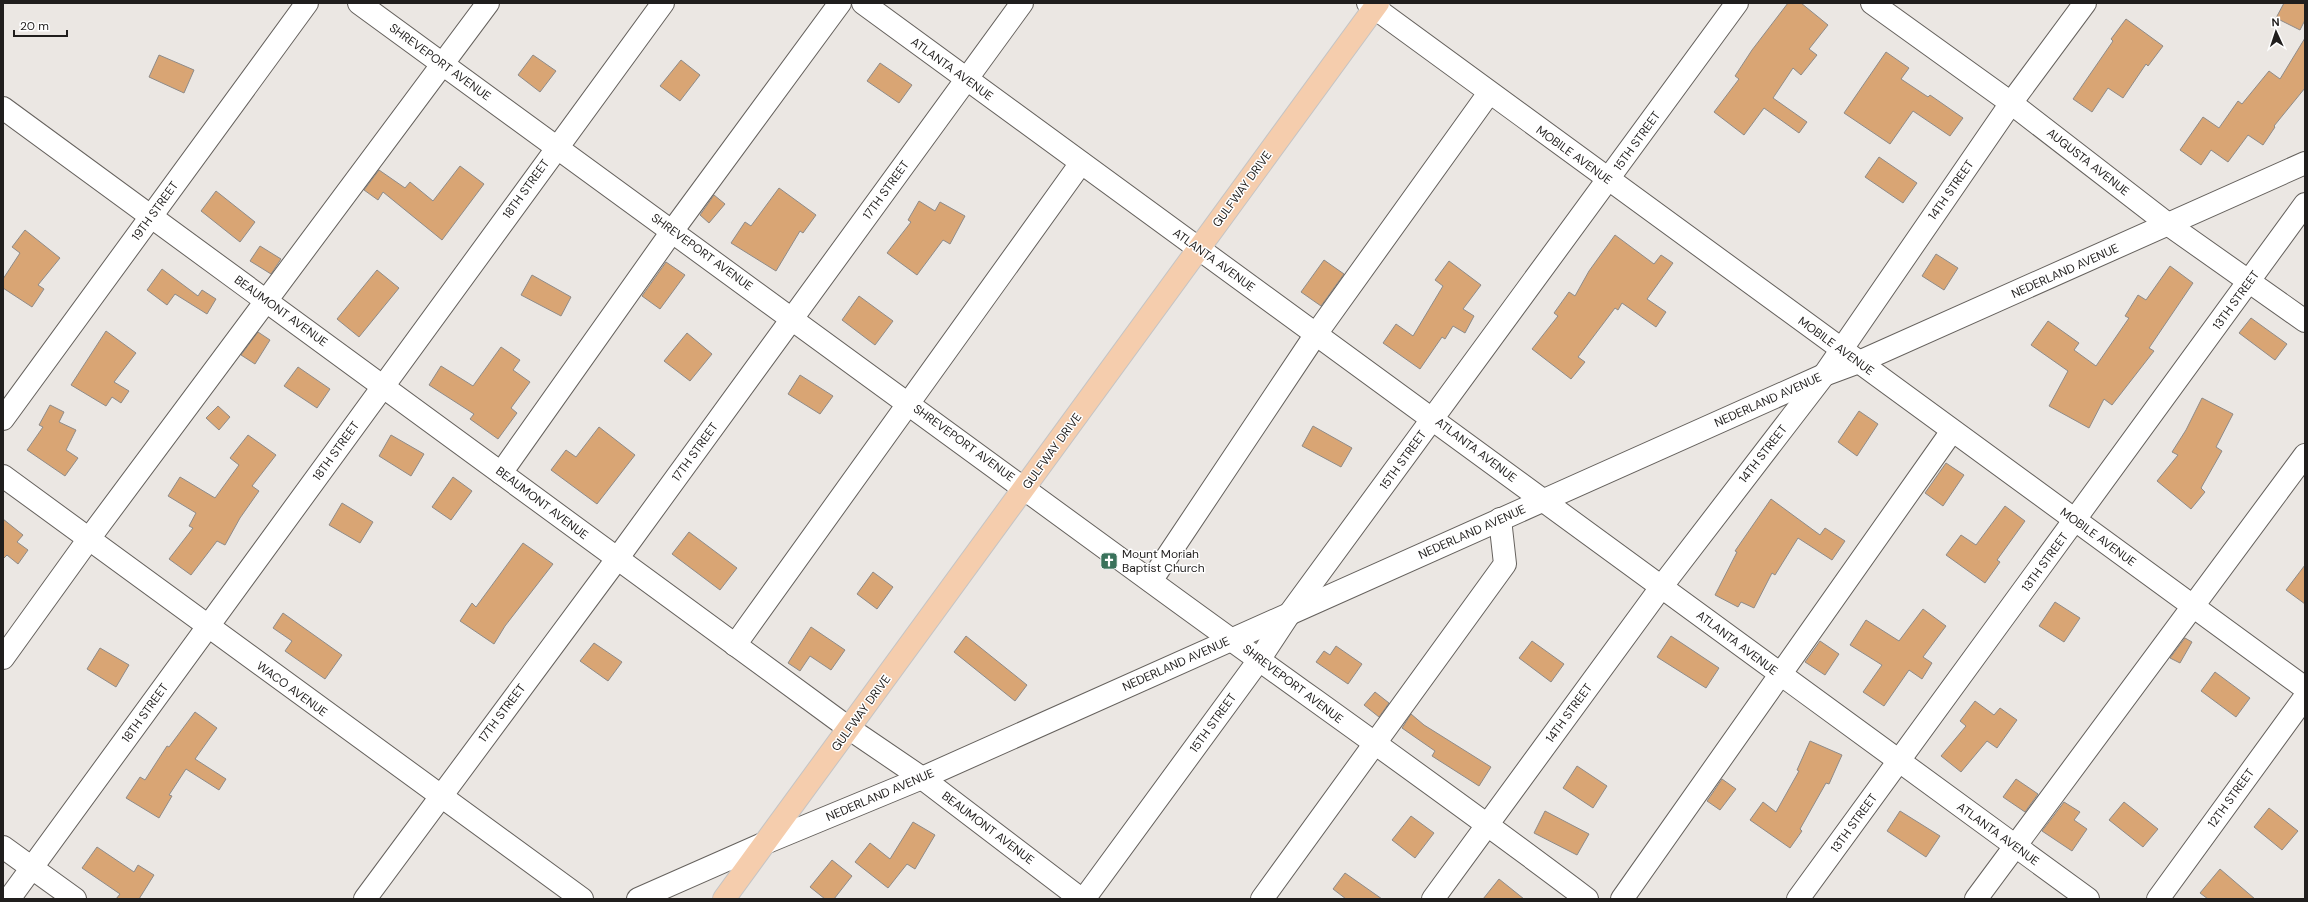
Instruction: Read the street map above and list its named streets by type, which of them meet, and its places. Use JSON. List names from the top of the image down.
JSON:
{
  "streets": {
    "main road": ["GULFWAY DRIVE"],
    "street": [
      "SHREVEPORT AVENUE",
      "ATLANTA AVENUE",
      "15TH STREET",
      "MOBILE AVENUE",
      "AUGUSTA AVENUE",
      "18TH STREET",
      "17TH STREET",
      "14TH STREET",
      "19TH STREET",
      "NEDERLAND AVENUE",
      "13TH STREET",
      "BEAUMONT AVENUE",
      "WACO AVENUE",
      "12TH STREET"
    ]
  },
  "crossings": [
    ["SHREVEPORT AVENUE", "15TH STREET"],
    ["SHREVEPORT AVENUE", "18TH STREET"],
    ["SHREVEPORT AVENUE", "GULFWAY DRIVE"],
    ["SHREVEPORT AVENUE", "17TH STREET"],
    ["SHREVEPORT AVENUE", "14TH STREET"],
    ["SHREVEPORT AVENUE", "NEDERLAND AVENUE"],
    ["ATLANTA AVENUE", "15TH STREET"],
    ["ATLANTA AVENUE", "GULFWAY DRIVE"],
    ["ATLANTA AVENUE", "17TH STREET"],
    ["ATLANTA AVENUE", "14TH STREET"],
    ["ATLANTA AVENUE", "NEDERLAND AVENUE"],
    ["ATLANTA AVENUE", "13TH STREET"],
    ["15TH STREET", "MOBILE AVENUE"],
    ["15TH STREET", "NEDERLAND AVENUE"],
    ["MOBILE AVENUE", "GULFWAY DRIVE"],
    ["MOBILE AVENUE", "14TH STREET"],
    ["MOBILE AVENUE", "NEDERLAND AVENUE"],
    ["MOBILE AVENUE", "13TH STREET"],
    ["AUGUSTA AVENUE", "14TH STREET"],
    ["AUGUSTA AVENUE", "NEDERLAND AVENUE"],
    ["AUGUSTA AVENUE", "13TH STREET"],
    ["18TH STREET", "BEAUMONT AVENUE"],
    ["18TH STREET", "WACO AVENUE"],
    ["GULFWAY DRIVE", "NEDERLAND AVENUE"],
    ["GULFWAY DRIVE", "BEAUMONT AVENUE"],
    ["17TH STREET", "BEAUMONT AVENUE"],
    ["17TH STREET", "WACO AVENUE"],
    ["14TH STREET", "NEDERLAND AVENUE"],
    ["19TH STREET", "BEAUMONT AVENUE"],
    ["NEDERLAND AVENUE", "BEAUMONT AVENUE"]
  ],
  "places": {
    "church": ["Mount Moriah Baptist Church"]
  },
  "scale_bar": "20 m",
  "north": "top"
}
